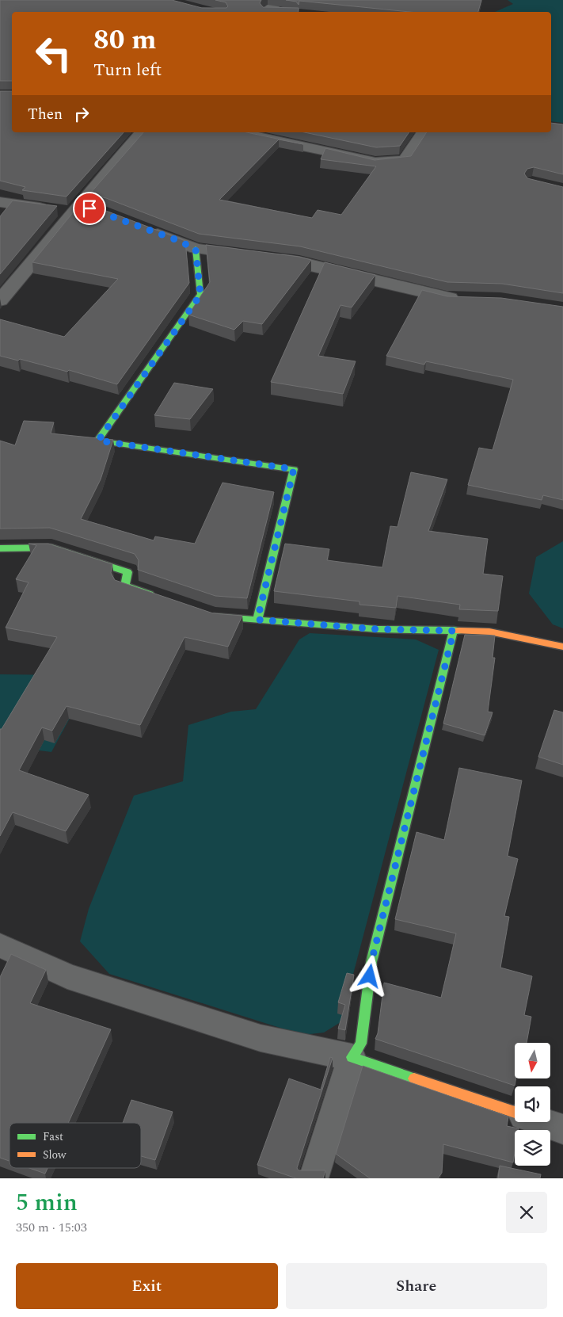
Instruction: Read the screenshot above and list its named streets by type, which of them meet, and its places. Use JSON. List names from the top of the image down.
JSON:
{
  "legend": ["Fast", "Slow"],
  "north": "bottom",
  "page": {
    "turn": ["80 m", "Turn left"],
    "then": "Then",
    "heading": ["5 min", "350 m · 15:03"],
    "buttons": ["Exit", "Share"]
  }
}
